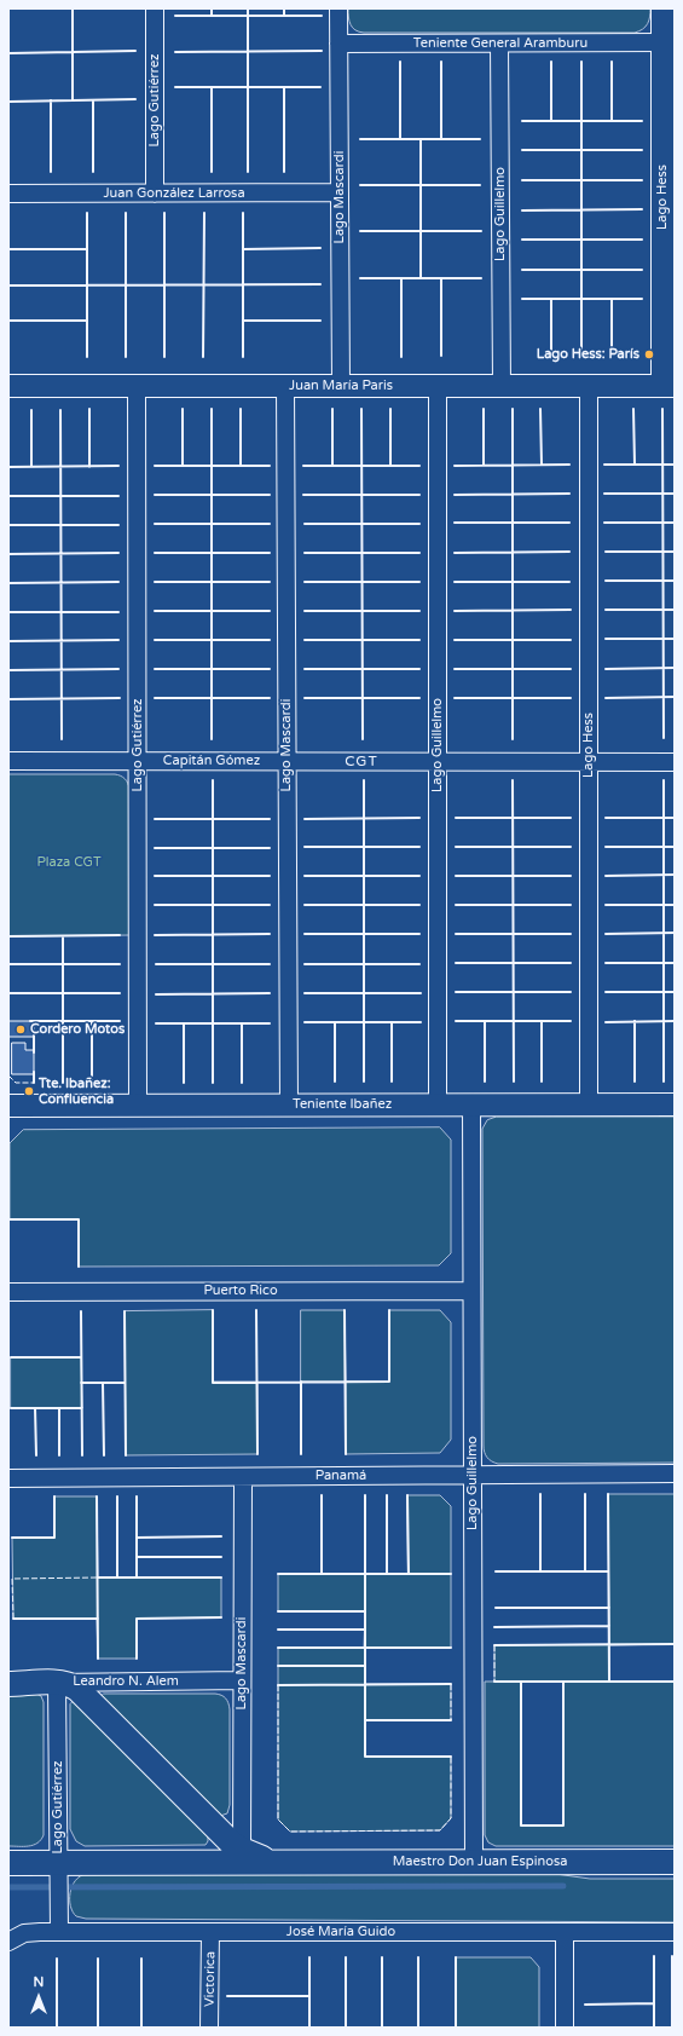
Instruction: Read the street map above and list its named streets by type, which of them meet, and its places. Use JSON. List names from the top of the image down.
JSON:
{
  "streets": {
    "main road": ["Leandro N. Alem", "Maestro Don Juan Espinosa"],
    "street": [
      "Teniente General Aramburu",
      "Lago Gutiérrez",
      "Juan González Larrosa",
      "Lago Mascardi",
      "Lago Hess",
      "Lago Guillelmo",
      "Juan María Paris",
      "Capitán Gómez",
      "Teniente Ibañez",
      "Puerto Rico",
      "Panamá",
      "José María Guido",
      "Victorica"
    ]
  },
  "crossings": [
    ["Teniente General Aramburu", "Lago Mascardi"],
    ["Teniente General Aramburu", "Lago Hess"],
    ["Teniente General Aramburu", "Lago Guillelmo"],
    ["Lago Gutiérrez", "Juan González Larrosa"],
    ["Lago Gutiérrez", "Juan María Paris"],
    ["Lago Gutiérrez", "Capitán Gómez"],
    ["Lago Gutiérrez", "Teniente Ibañez"],
    ["Lago Gutiérrez", "Leandro N. Alem"],
    ["Lago Gutiérrez", "Maestro Don Juan Espinosa"],
    ["Lago Gutiérrez", "José María Guido"],
    ["Juan González Larrosa", "Lago Mascardi"],
    ["Lago Mascardi", "Juan María Paris"],
    ["Lago Mascardi", "Capitán Gómez"],
    ["Lago Mascardi", "Teniente Ibañez"],
    ["Lago Mascardi", "Panamá"],
    ["Lago Mascardi", "Leandro N. Alem"],
    ["Lago Mascardi", "Maestro Don Juan Espinosa"],
    ["Lago Hess", "Juan María Paris"],
    ["Lago Hess", "Capitán Gómez"],
    ["Lago Hess", "Teniente Ibañez"],
    ["Lago Guillelmo", "Juan María Paris"],
    ["Lago Guillelmo", "Capitán Gómez"],
    ["Lago Guillelmo", "Teniente Ibañez"],
    ["Lago Guillelmo", "Puerto Rico"],
    ["Lago Guillelmo", "Panamá"],
    ["Lago Guillelmo", "Maestro Don Juan Espinosa"],
    ["Leandro N. Alem", "Maestro Don Juan Espinosa"],
    ["José María Guido", "Victorica"]
  ],
  "districts": ["CGT"],
  "parks": ["Plaza CGT"],
  "places": ["Lago Hess: París", "Cordero Motos", "Tte. Ibañez: Confluencia"],
  "north": "top"
}
